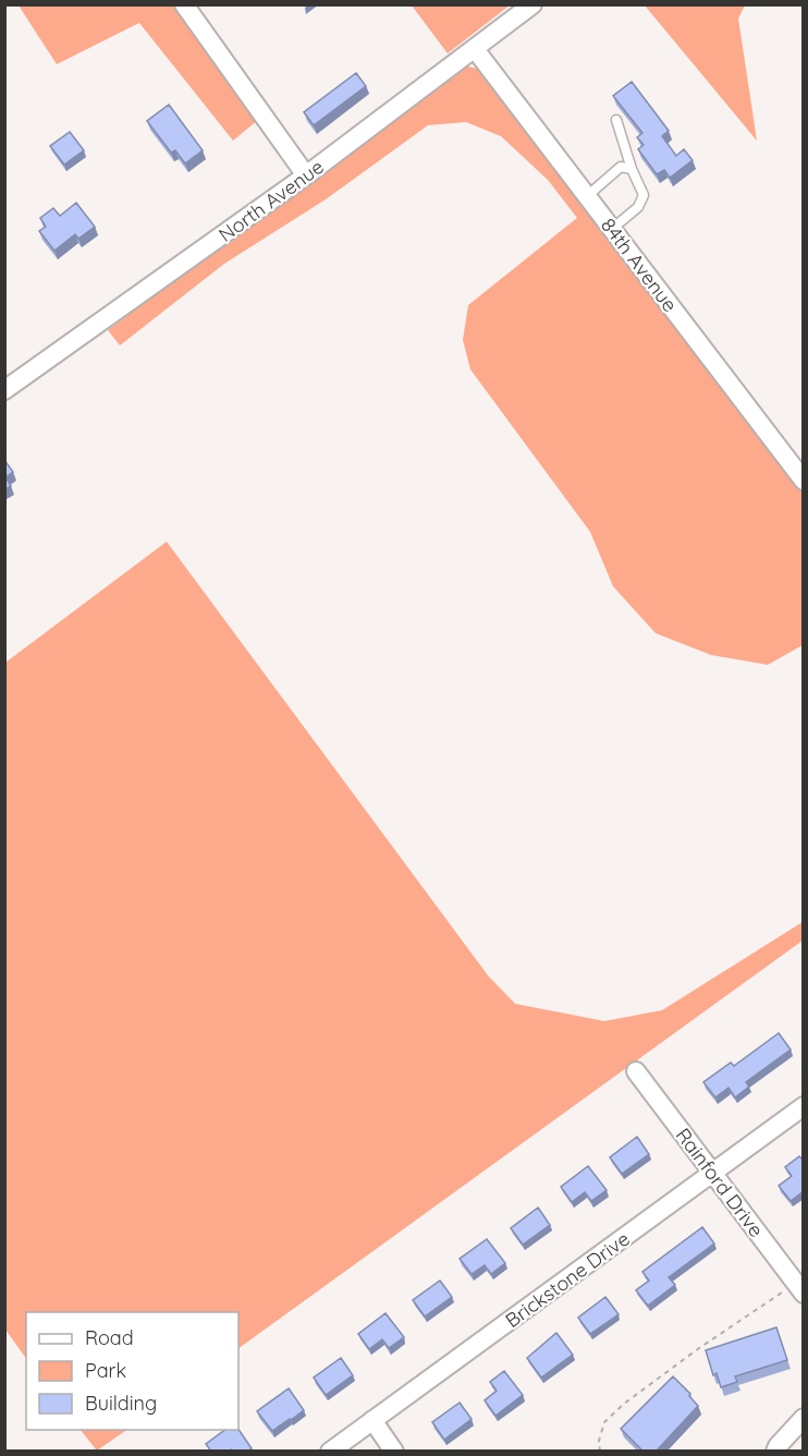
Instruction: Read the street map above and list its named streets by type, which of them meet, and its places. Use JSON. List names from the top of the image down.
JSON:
{
  "streets": {
    "street": [
      "North Avenue",
      "84th Avenue",
      "Rainford Drive",
      "Brickstone Drive"
    ]
  },
  "crossings": [
    ["North Avenue", "84th Avenue"],
    ["Rainford Drive", "Brickstone Drive"]
  ],
  "legend": ["Road", "Park", "Building"]
}
